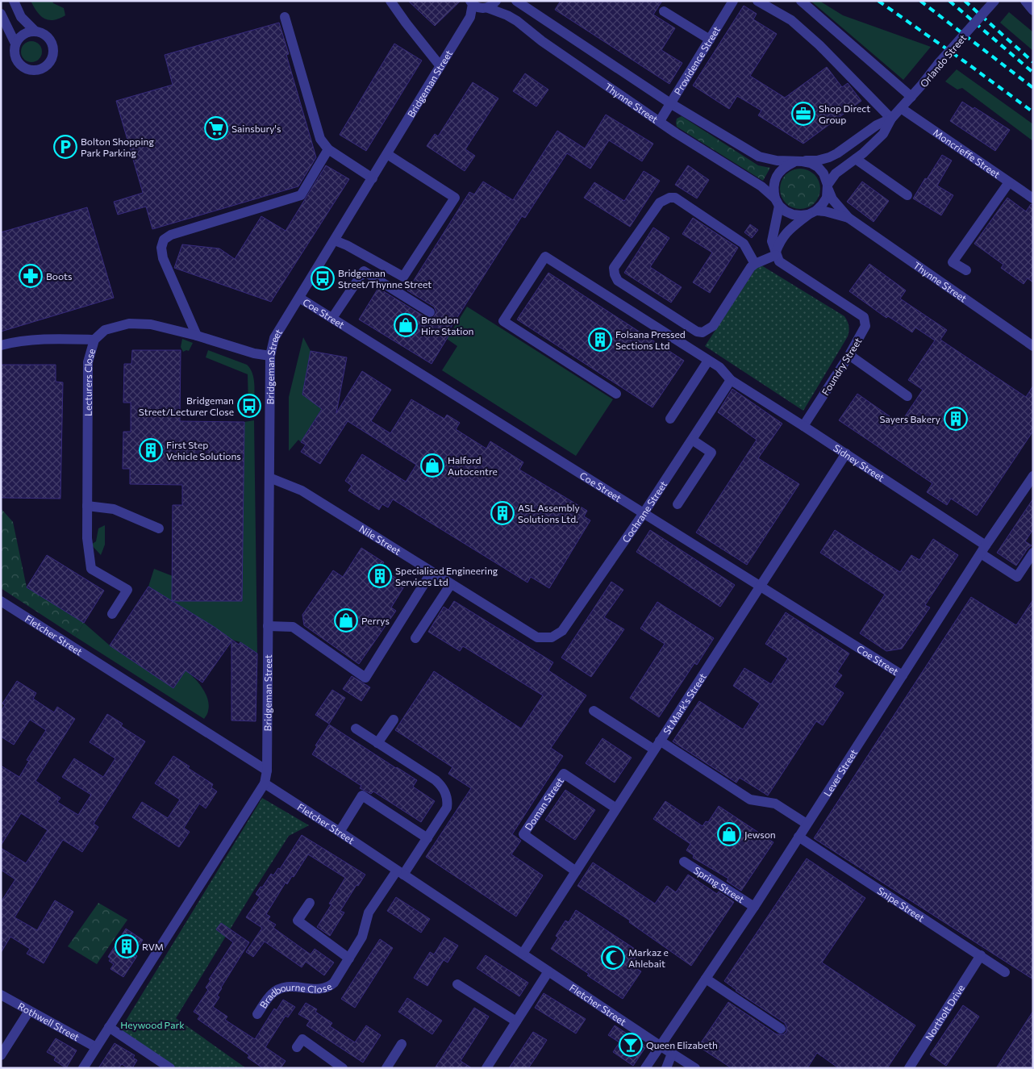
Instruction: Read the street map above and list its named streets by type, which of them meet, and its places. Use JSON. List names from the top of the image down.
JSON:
{
  "streets": {
    "street": [
      "Orlando Street",
      "Providence Street",
      "Bridgeman Street",
      "Thynne Street",
      "Moncrieffe Street",
      "Coe Street",
      "Foundry Street",
      "Lecturers Close",
      "Sidney Street",
      "Cochrane Street",
      "Nile Street",
      "Fletcher Street",
      "St Mark's Street",
      "Lever Street",
      "Doman Street",
      "Spring Street",
      "Snipe Street",
      "Bradbourne Close",
      "Northolt Drive",
      "Rothwell Street"
    ]
  },
  "crossings": [
    ["Orlando Street", "Thynne Street"],
    ["Orlando Street", "Moncrieffe Street"],
    ["Providence Street", "Thynne Street"],
    ["Bridgeman Street", "Thynne Street"],
    ["Bridgeman Street", "Coe Street"],
    ["Bridgeman Street", "Lecturers Close"],
    ["Bridgeman Street", "Nile Street"],
    ["Bridgeman Street", "Fletcher Street"],
    ["Coe Street", "Cochrane Street"],
    ["Coe Street", "St Mark's Street"],
    ["Coe Street", "Lever Street"],
    ["Foundry Street", "Sidney Street"],
    ["Sidney Street", "Cochrane Street"],
    ["Sidney Street", "St Mark's Street"],
    ["Sidney Street", "Lever Street"],
    ["Cochrane Street", "Nile Street"],
    ["Fletcher Street", "St Mark's Street"],
    ["Fletcher Street", "Lever Street"],
    ["Fletcher Street", "Bradbourne Close"],
    ["St Mark's Street", "Doman Street"],
    ["Lever Street", "Spring Street"],
    ["Lever Street", "Snipe Street"],
    ["Snipe Street", "Northolt Drive"]
  ],
  "parks": ["Heywood Park"],
  "places": {
    "office": ["Shop Direct Group"],
    "supermarket": ["Sainsbury's"],
    "parking": ["Bolton Shopping Park Parking"],
    "pharmacy": ["Boots"],
    "bus stop": ["Bridgeman Street/Thynne Street", "Bridgeman Street/Lecturer Close"],
    "shop": [
      "Brandon Hire Station",
      "Halford Autocentre",
      "Perrys",
      "Jewson"
    ],
    "building": [
      "Folsana Pressed Sections Ltd",
      "Sayers Bakery",
      "First Step Vehicle Solutions",
      "ASL Assembly Solutions Ltd.",
      "Specialised Engineering Services Ltd",
      "RVM"
    ],
    "mosque": ["Markaz e Ahlebait"],
    "bar": ["Queen Elizabeth"]
  }
}
